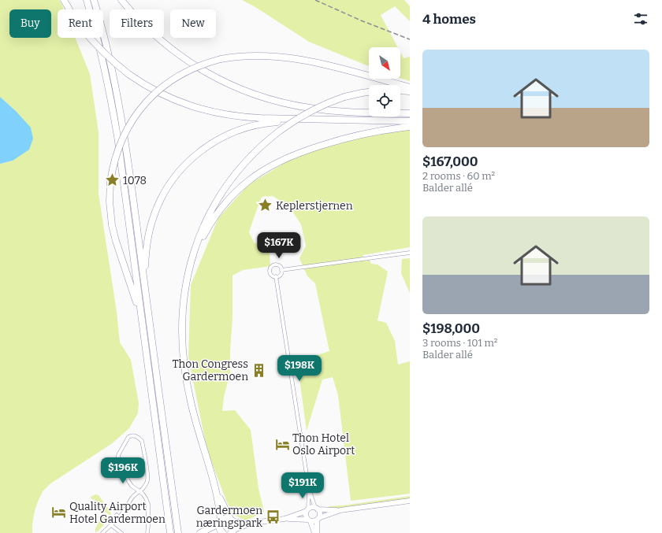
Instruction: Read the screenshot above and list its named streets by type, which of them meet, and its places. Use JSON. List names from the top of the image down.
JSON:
{
  "places": {
    "place": ["1078", "Keplerstjernen"],
    "building": ["Thon Congress Gardermoen"],
    "hotel": ["Thon Hotel Oslo Airport", "Quality Airport Hotel Gardermoen"],
    "bus stop": ["Gardermoen næringspark"]
  },
  "north": "bottom right",
  "page": {
    "heading": "4 homes",
    "chip": [
      "Buy",
      "Rent",
      "Filters",
      "New"
    ],
    "list": [
      {
        "name": "$167,000",
        "note": "2 rooms · 60 m² · Balder allé"
      },
      {
        "name": "$198,000",
        "note": "3 rooms · 101 m² · Balder allé"
      }
    ],
    "price": [
      "$167K",
      "$198K",
      "$196K",
      "$191K"
    ]
  }
}
